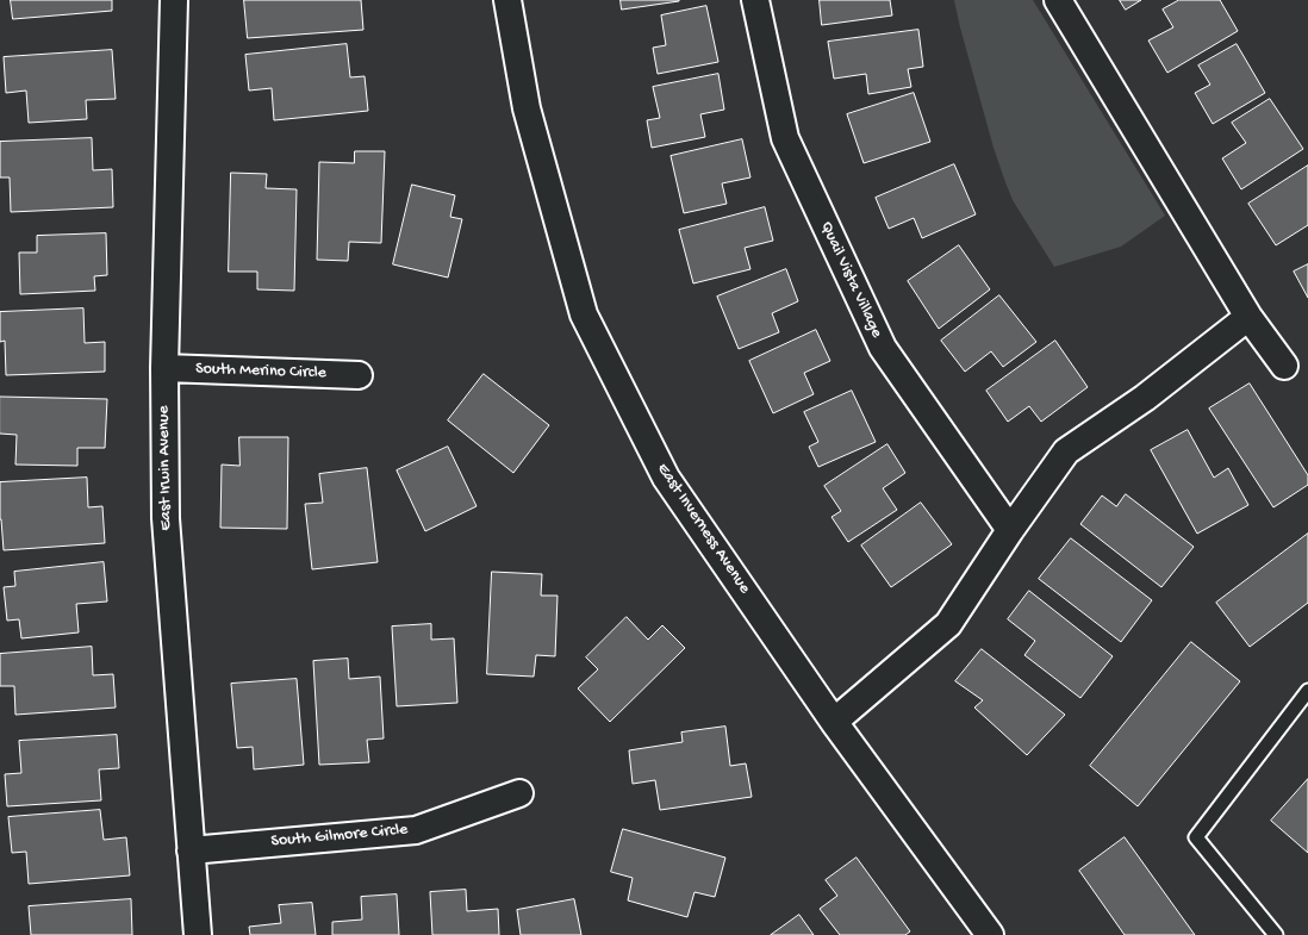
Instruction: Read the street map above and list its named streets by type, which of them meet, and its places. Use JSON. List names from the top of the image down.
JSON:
{
  "streets": {
    "street": [
      "Quail Vista Village",
      "South Merino Circle",
      "East Irwin Avenue",
      "East Inverness Avenue",
      "South Gilmore Circle"
    ]
  },
  "crossings": [
    ["South Merino Circle", "East Irwin Avenue"],
    ["East Irwin Avenue", "South Gilmore Circle"]
  ]
}
